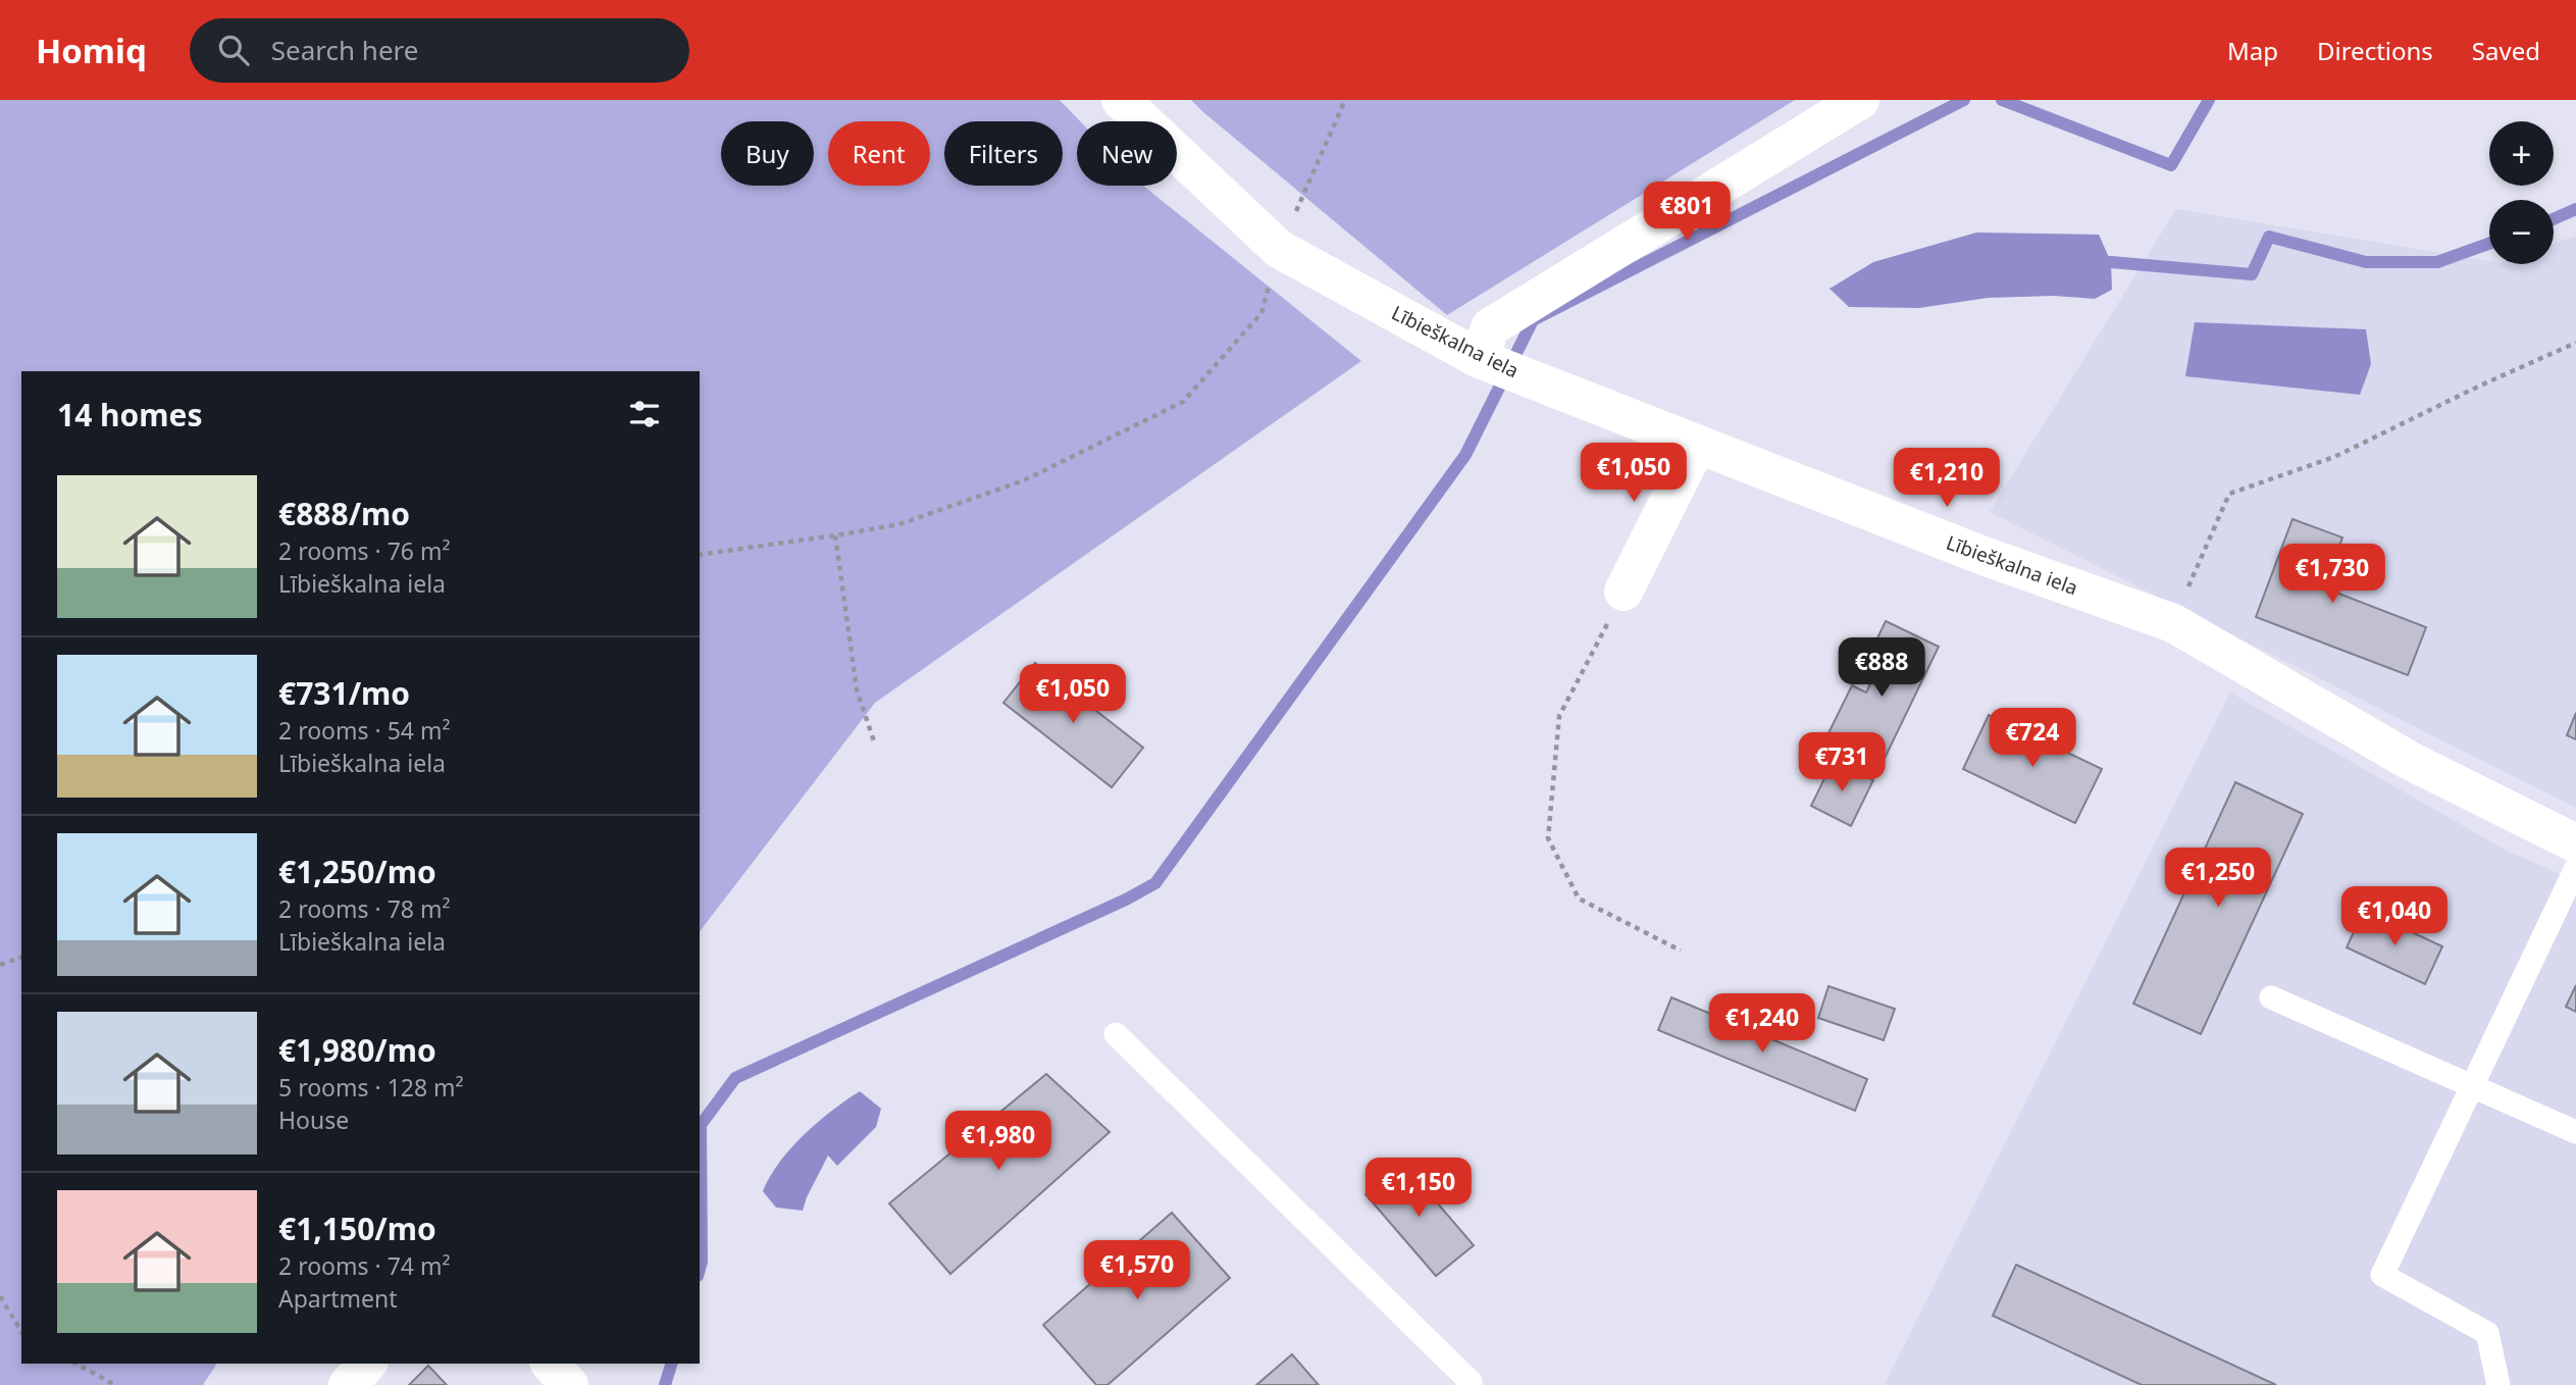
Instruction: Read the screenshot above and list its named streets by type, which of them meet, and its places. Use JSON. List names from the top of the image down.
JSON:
{
  "streets": {
    "street": ["Lībieškalna iela"]
  },
  "page": {
    "header": "Homiq",
    "search": "Search here",
    "nav": ["Map", "Directions", "Saved"],
    "map_buttons": ["+", "−"],
    "chip": [
      "Buy",
      "Rent",
      "Filters",
      "New"
    ],
    "price": [
      "€801",
      "€1,050",
      "€1,210",
      "€1,730",
      "€888",
      "€1,050",
      "€724",
      "€731",
      "€1,250",
      "€1,040",
      "€1,240",
      "€1,980",
      "€1,150",
      "€1,570"
    ],
    "heading": "14 homes",
    "list": [
      {
        "name": "€888/mo",
        "note": "2 rooms · 76 m² · Lībieškalna iela"
      },
      {
        "name": "€731/mo",
        "note": "2 rooms · 54 m² · Lībieškalna iela"
      },
      {
        "name": "€1,250/mo",
        "note": "2 rooms · 78 m² · Lībieškalna iela"
      },
      {
        "name": "€1,980/mo",
        "note": "5 rooms · 128 m² · House"
      },
      {
        "name": "€1,150/mo",
        "note": "2 rooms · 74 m² · Apartment"
      }
    ]
  }
}
